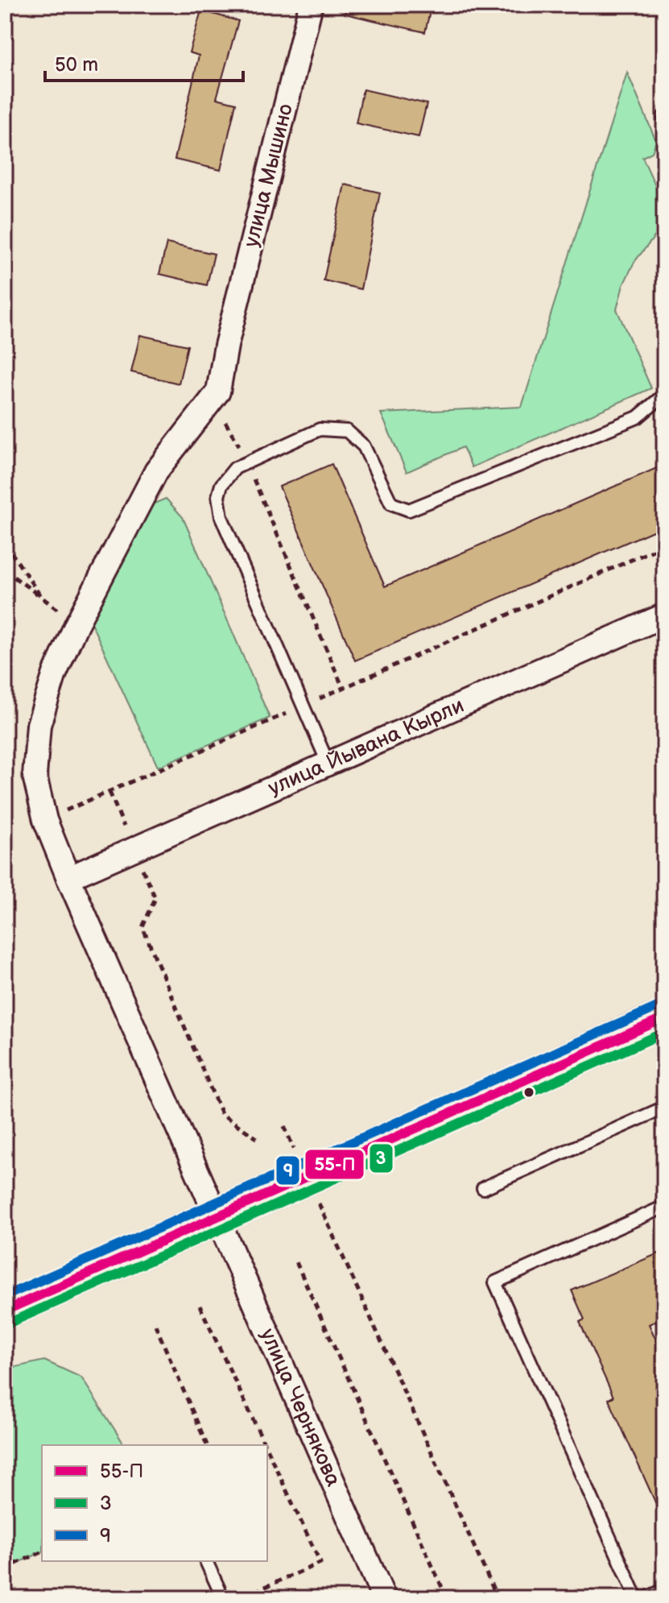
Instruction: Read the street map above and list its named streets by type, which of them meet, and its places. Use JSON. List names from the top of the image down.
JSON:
{
  "streets": {
    "street": ["улица Мышино", "улица Йывана Кырли", "улица Чернякова"]
  },
  "crossings": [
    ["улица Мышино", "улица Чернякова"],
    ["улица Йывана Кырли", "улица Чернякова"]
  ],
  "lines": ["transit line 9", "transit line 55-П", "transit line 3"],
  "legend": ["55-П", "3", "9"],
  "scale_bar": "50 m"
}
